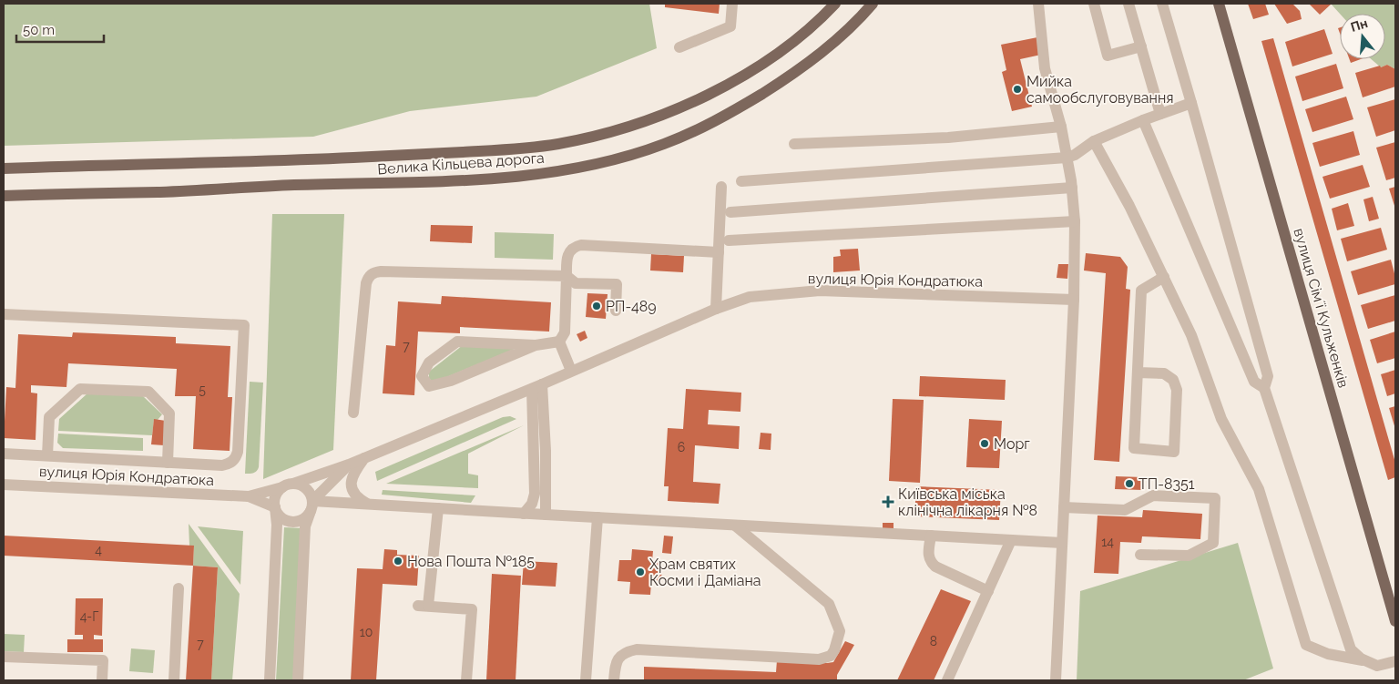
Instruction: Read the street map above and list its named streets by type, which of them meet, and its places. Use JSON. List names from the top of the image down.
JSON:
{
  "streets": {
    "main road": ["Велика Кільцева дорога", "вулиця Сімʼї Кульженків"],
    "street": ["вулиця Юрія Кондратюка"]
  },
  "places": {
    "other": [
      "Мийка самообслуговування",
      "РП-489",
      "Морг",
      "ТП-8351",
      "Нова Пошта №185",
      "Храм святих Косми і Даміана"
    ],
    "health": ["Київська міська клінічна лікарня №8"]
  },
  "house_numbers": [
    "7",
    "5",
    "6",
    "14",
    "4",
    "4-Г",
    "10",
    "8",
    "7"
  ],
  "scale_bar": "50 m",
  "north": "top"
}
